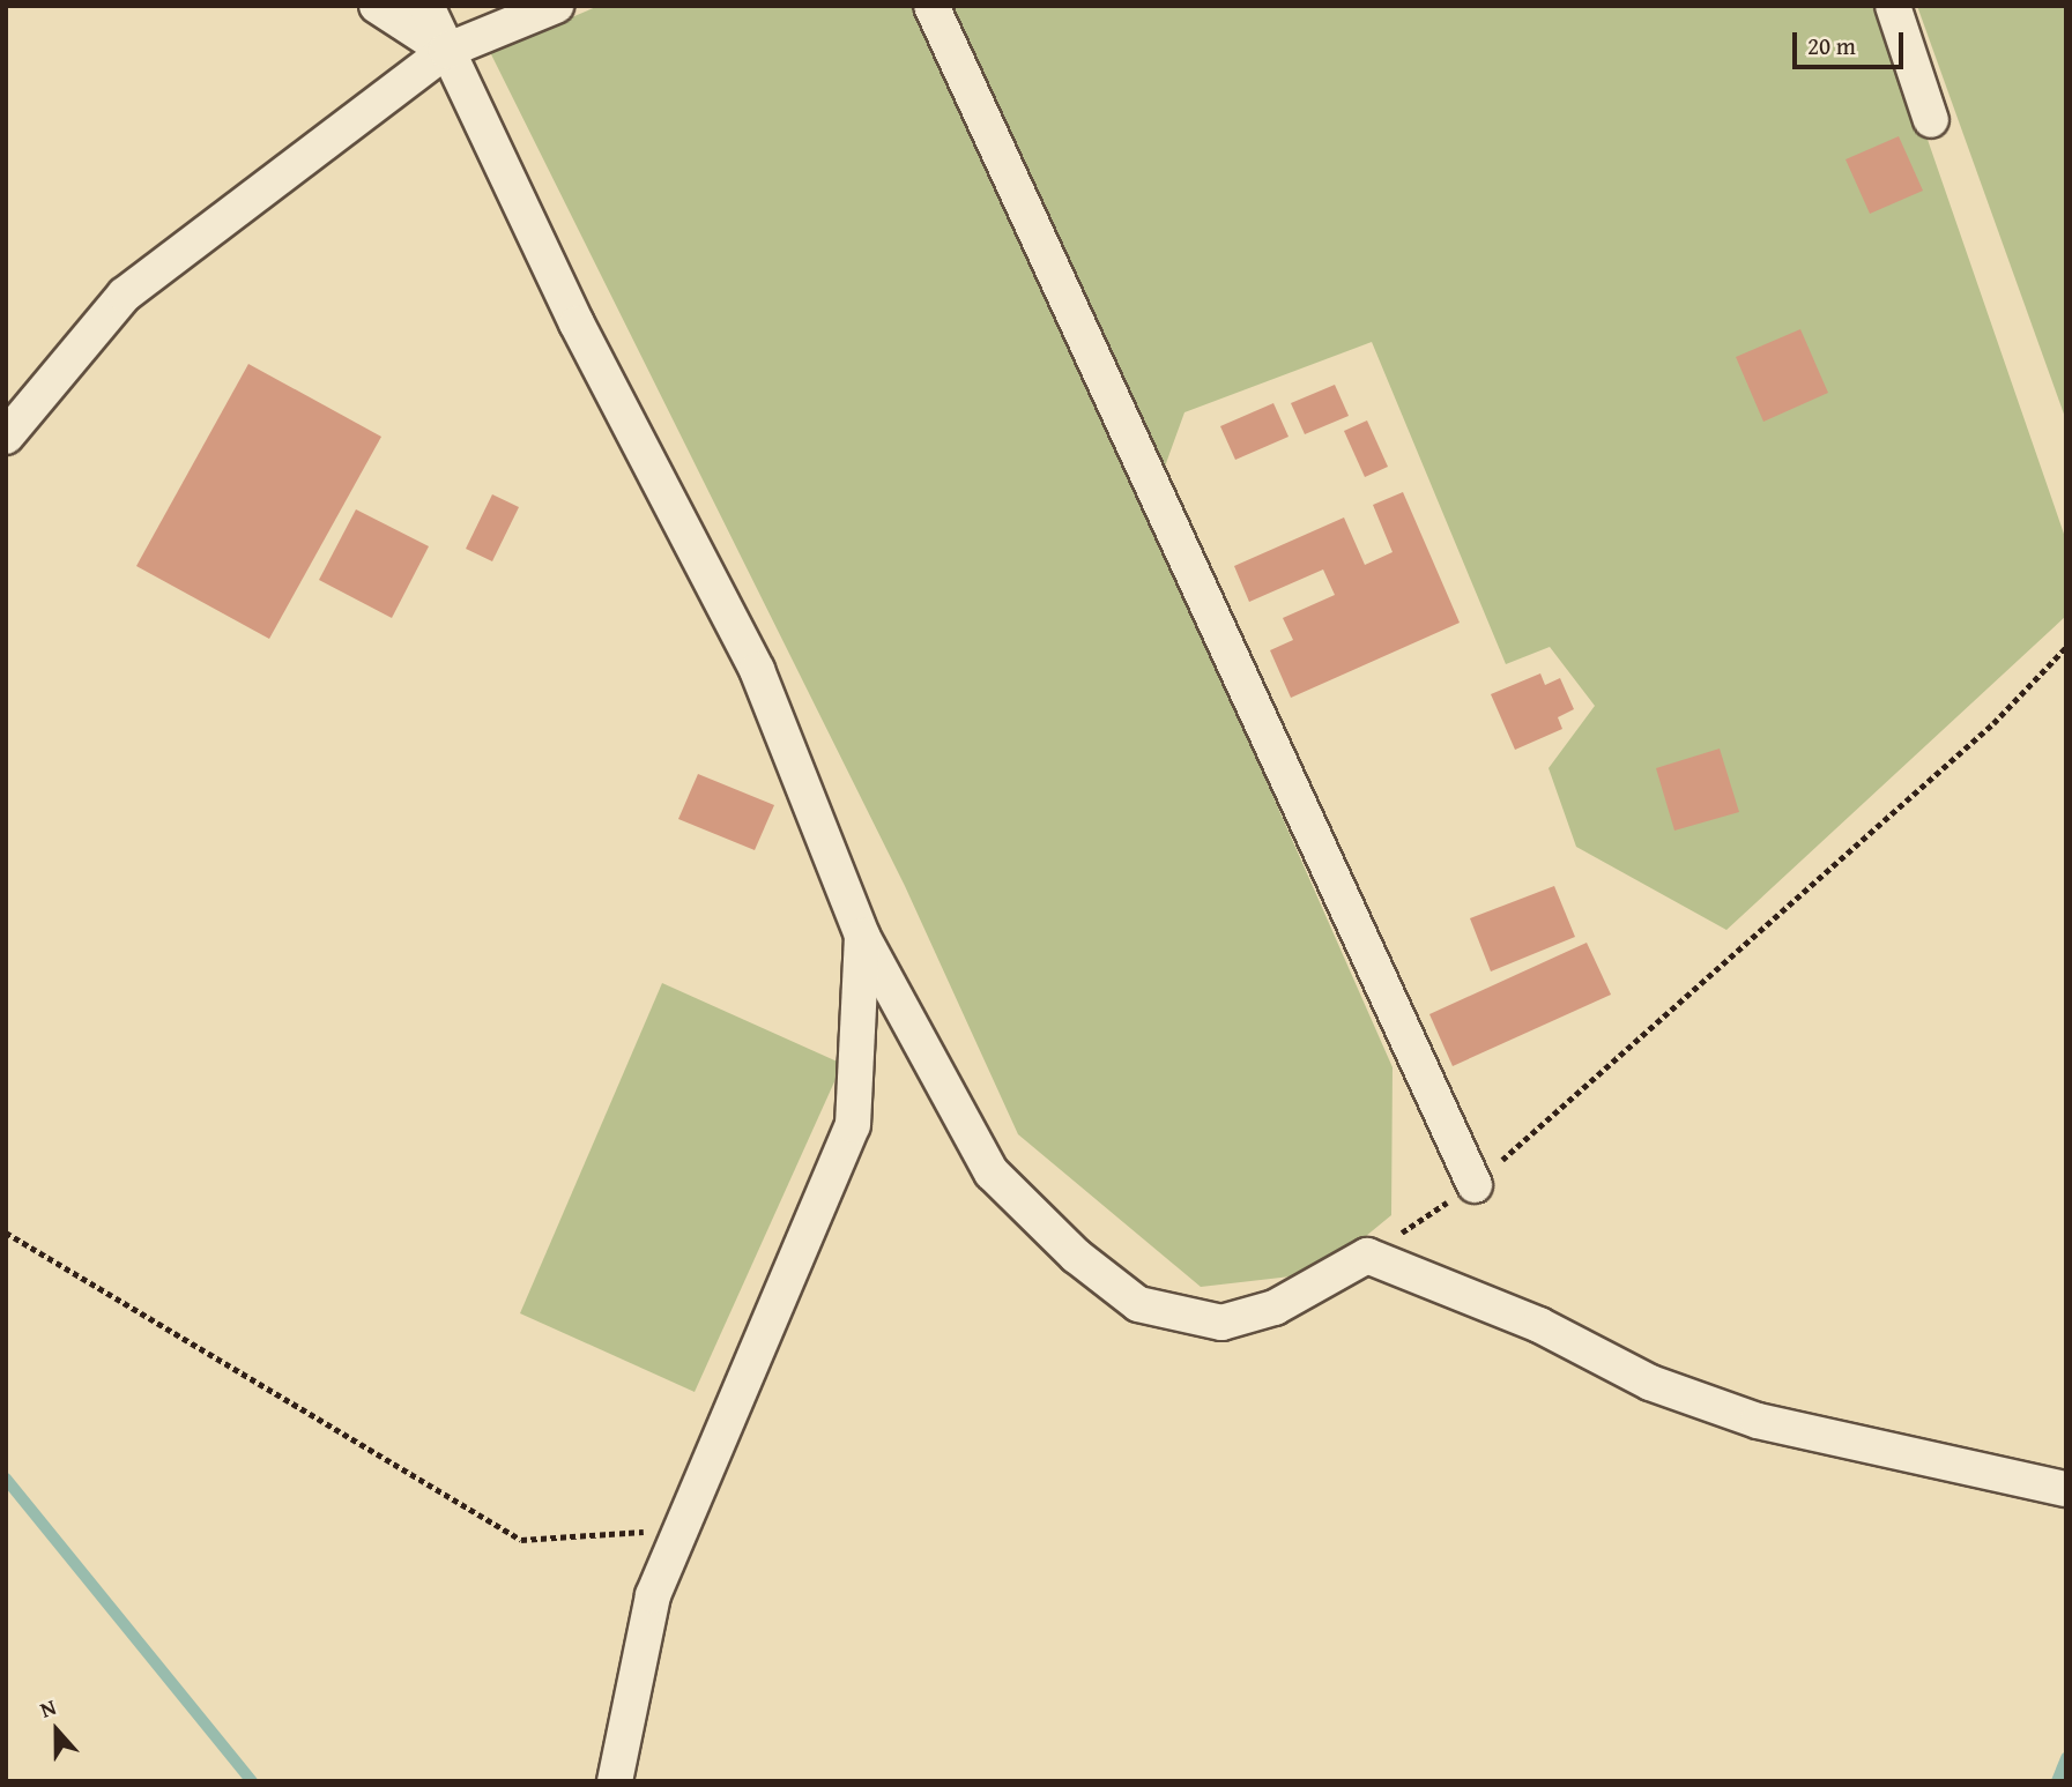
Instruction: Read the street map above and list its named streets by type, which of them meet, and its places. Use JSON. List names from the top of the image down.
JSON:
{
  "scale_bar": "20 m",
  "north": "top"
}
